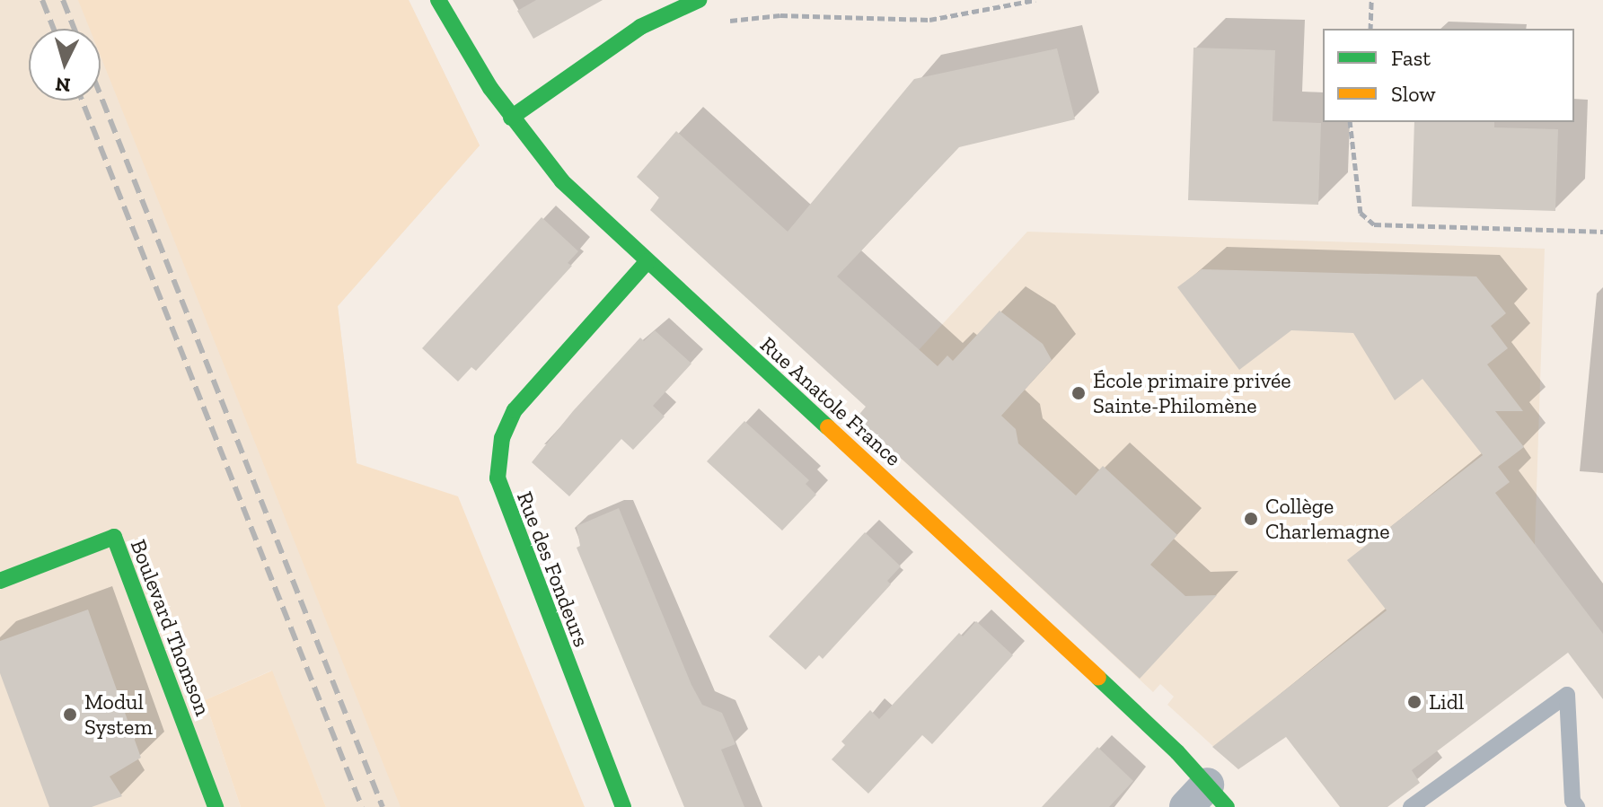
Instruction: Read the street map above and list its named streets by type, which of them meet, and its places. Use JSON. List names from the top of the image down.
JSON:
{
  "streets": {
    "street": ["Rue Anatole France", "Rue des Fondeurs", "Boulevard Thomson"]
  },
  "crossings": [
    ["Rue Anatole France", "Rue des Fondeurs"]
  ],
  "places": [
    "École primaire privée Sainte-Philomène",
    "Collège Charlemagne",
    "Lidl",
    "Modul System"
  ],
  "legend": ["Fast", "Slow"],
  "north": "bottom"
}
